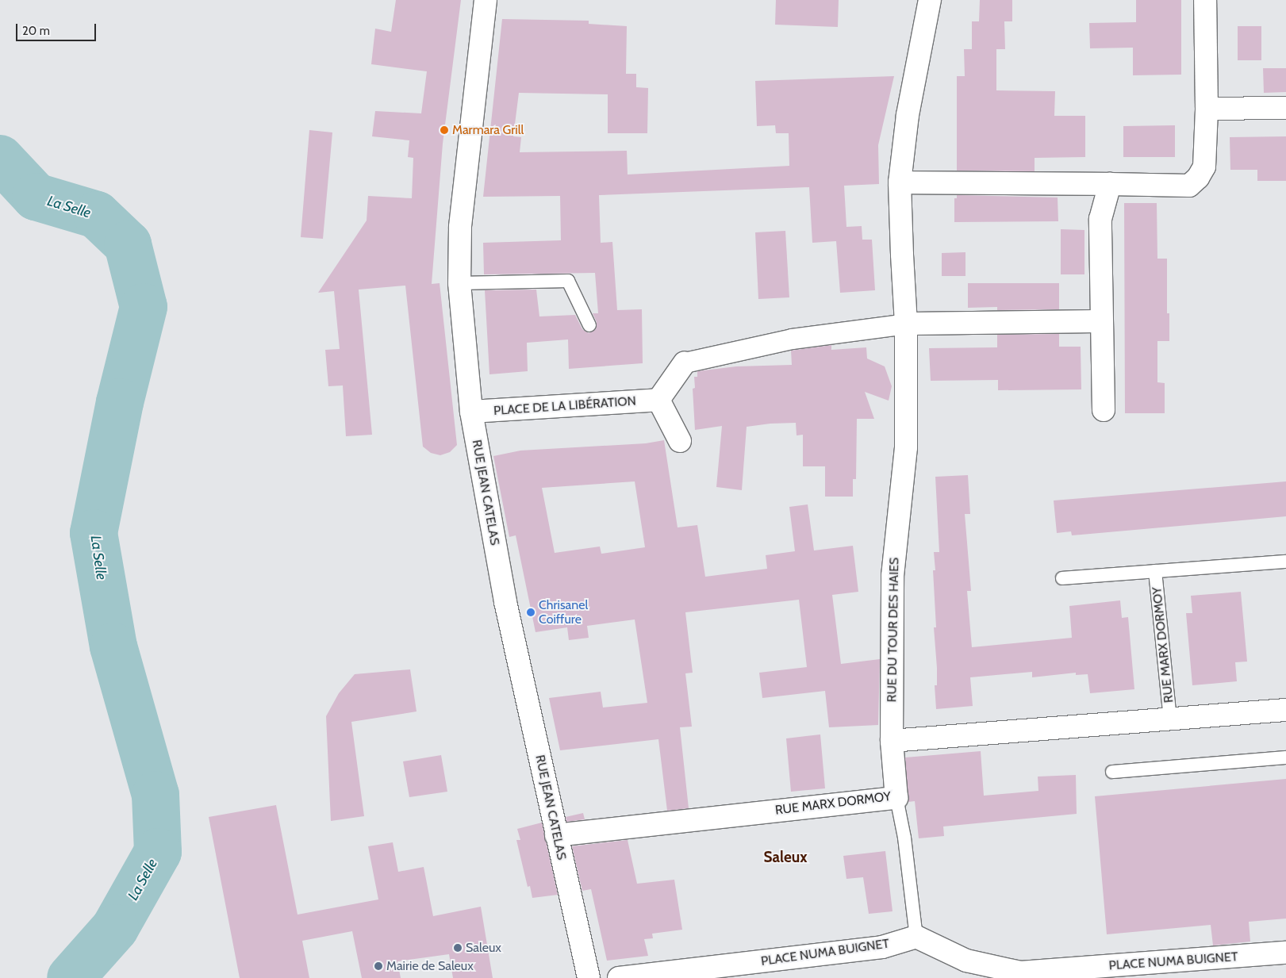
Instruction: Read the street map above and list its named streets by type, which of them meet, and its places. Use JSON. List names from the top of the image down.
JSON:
{
  "streets": {
    "street": [
      "PLACE DE LA LIBÉRATION",
      "RUE JEAN CATELAS",
      "RUE DU TOUR DES HAIES",
      "RUE MARX DORMOY",
      "PLACE NUMA BUIGNET"
    ]
  },
  "crossings": [
    ["PLACE DE LA LIBÉRATION", "RUE JEAN CATELAS"],
    ["RUE JEAN CATELAS", "RUE MARX DORMOY"],
    ["RUE DU TOUR DES HAIES", "RUE MARX DORMOY"]
  ],
  "districts": ["Saleux"],
  "water": ["La Selle"],
  "places": [
    "Marmara Grill",
    "Chrisanel Coiffure",
    "Saleux",
    "Mairie de Saleux"
  ],
  "scale_bar": "20 m"
}
